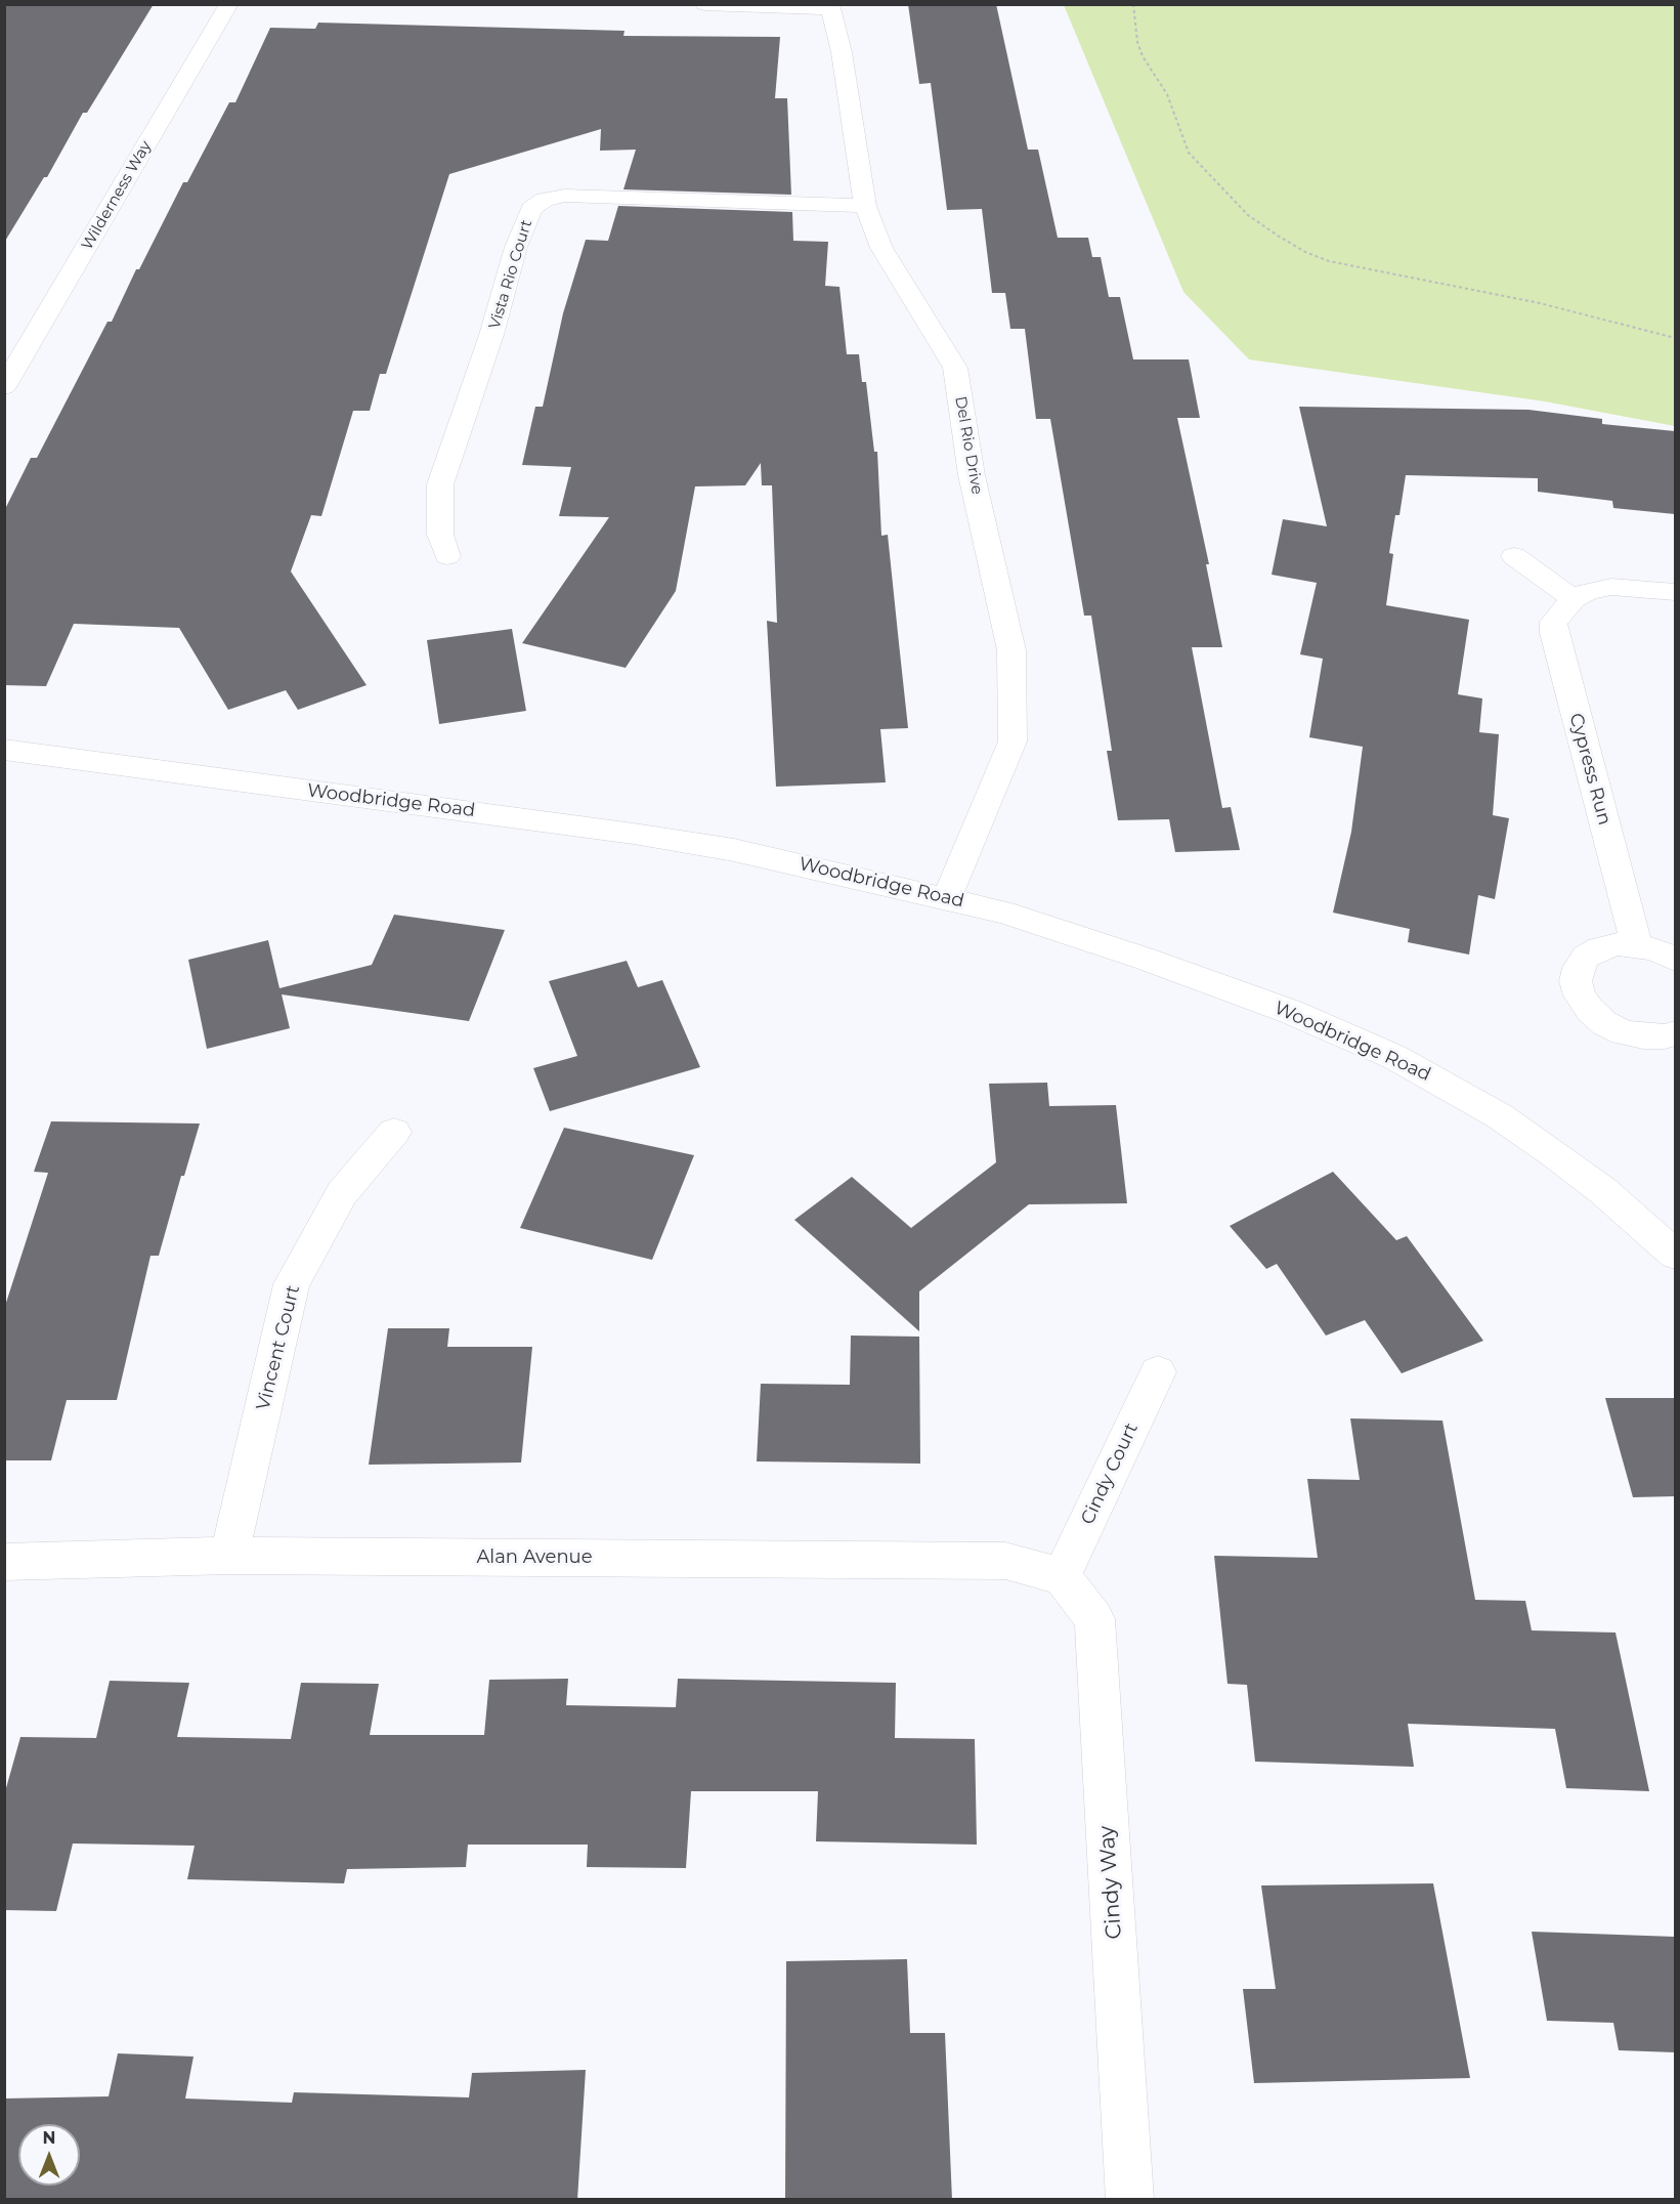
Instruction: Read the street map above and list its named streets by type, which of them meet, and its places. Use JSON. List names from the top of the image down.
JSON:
{
  "streets": {
    "street": [
      "Wilderness Way",
      "Vista Rio Court",
      "Del Rio Drive",
      "Cypress Run",
      "Woodbridge Road",
      "Vincent Court",
      "Cindy Court",
      "Alan Avenue",
      "Cindy Way"
    ]
  },
  "crossings": [
    ["Vista Rio Court", "Del Rio Drive"],
    ["Del Rio Drive", "Woodbridge Road"],
    ["Vincent Court", "Alan Avenue"],
    ["Cindy Court", "Alan Avenue"],
    ["Cindy Court", "Cindy Way"],
    ["Alan Avenue", "Cindy Way"]
  ],
  "north": "top"
}
